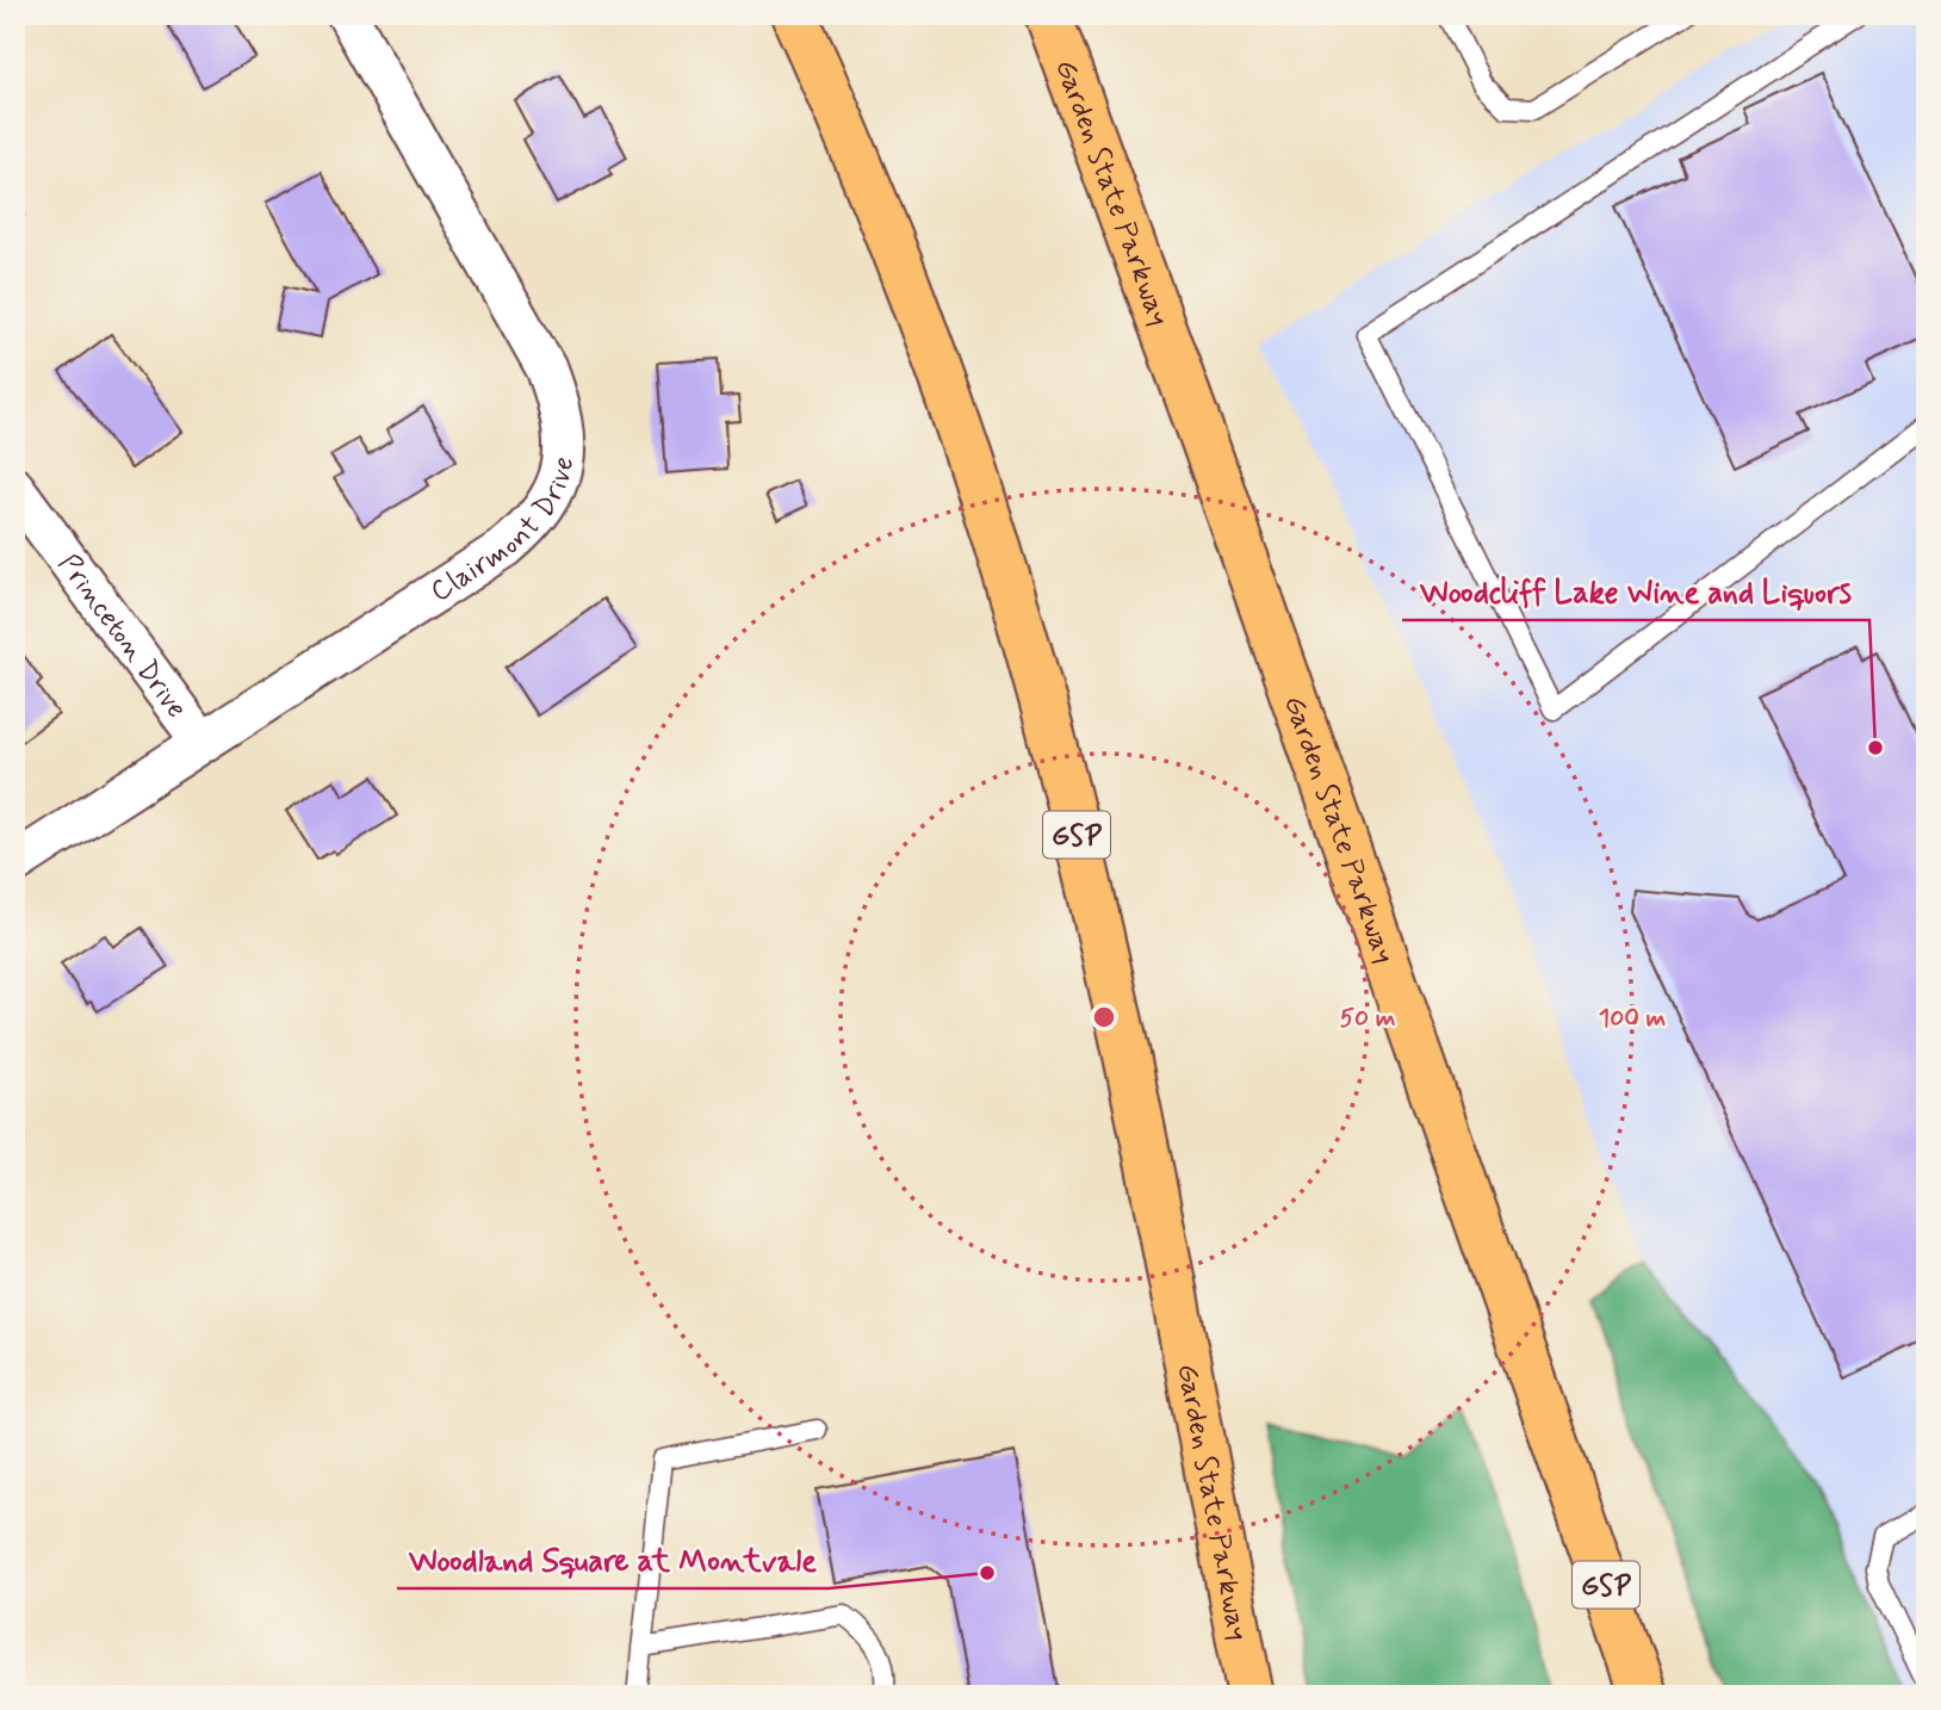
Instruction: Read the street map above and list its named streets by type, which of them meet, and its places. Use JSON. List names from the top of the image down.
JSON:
{
  "streets": {
    "highway": ["Garden State Parkway", "GSP"],
    "street": ["Clairmont Drive", "Princeton Drive"]
  },
  "crossings": [
    ["Clairmont Drive", "Princeton Drive"]
  ],
  "places": ["Woodcliff Lake Wine and Liquors", "Woodland Square at Montvale"],
  "rings": ["50 m", "100 m"]
}
